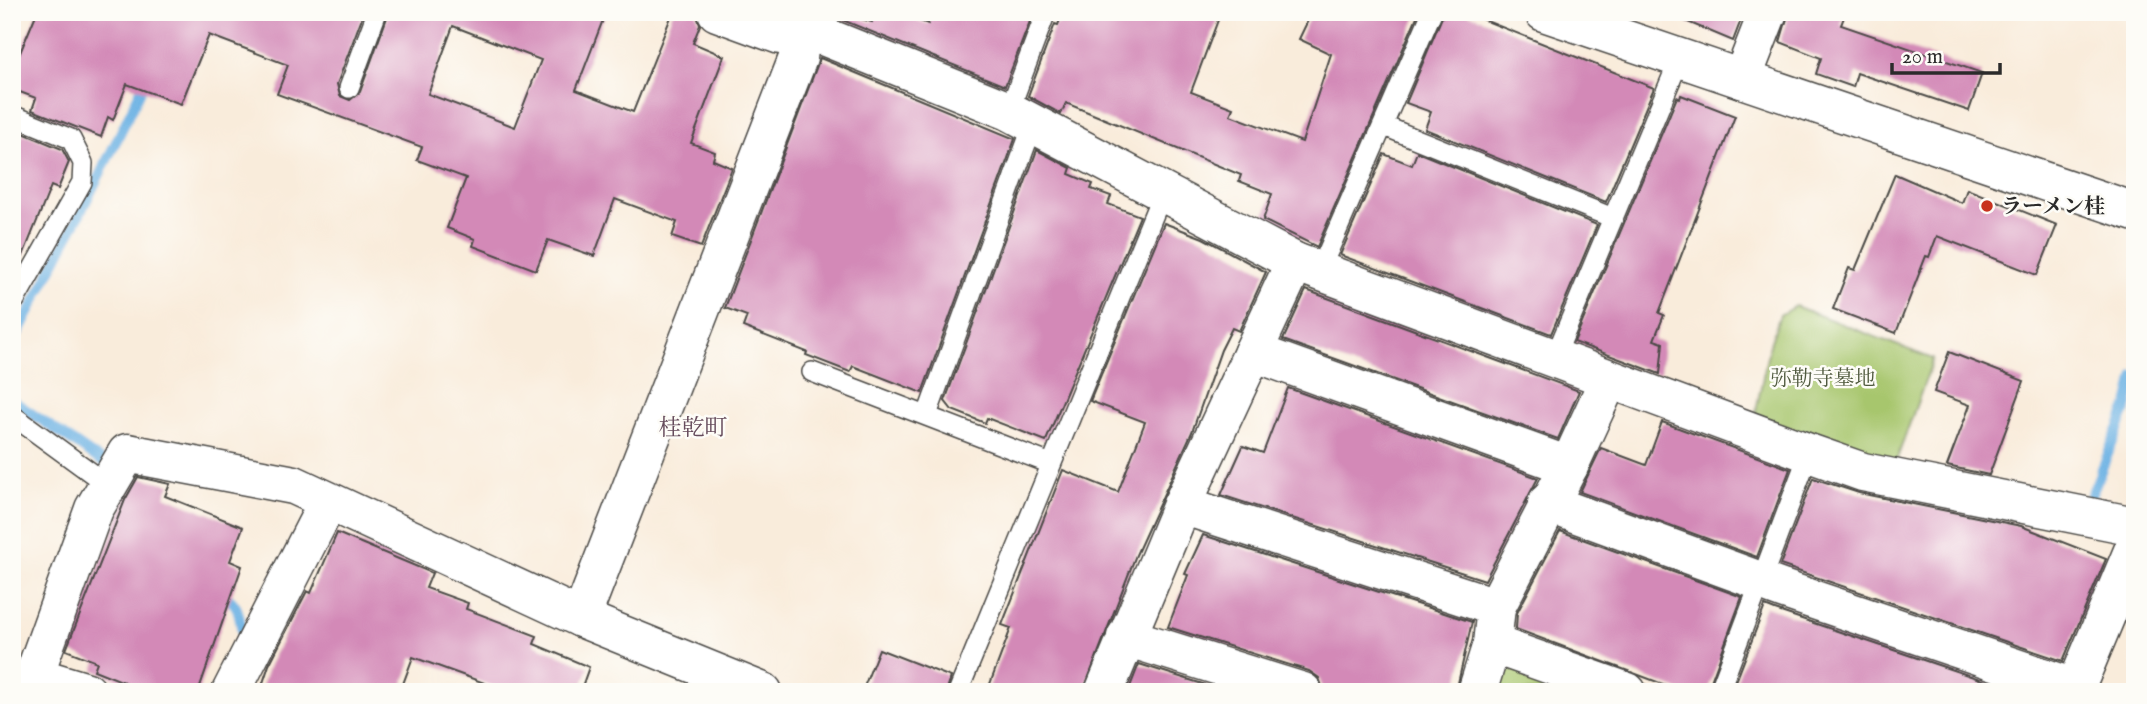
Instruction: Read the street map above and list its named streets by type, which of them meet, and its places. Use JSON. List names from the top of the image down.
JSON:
{
  "districts": ["桂乾町"],
  "parks": ["弥勒寺墓地"],
  "places": ["ラーメン桂"],
  "scale_bar": "20 m"
}
